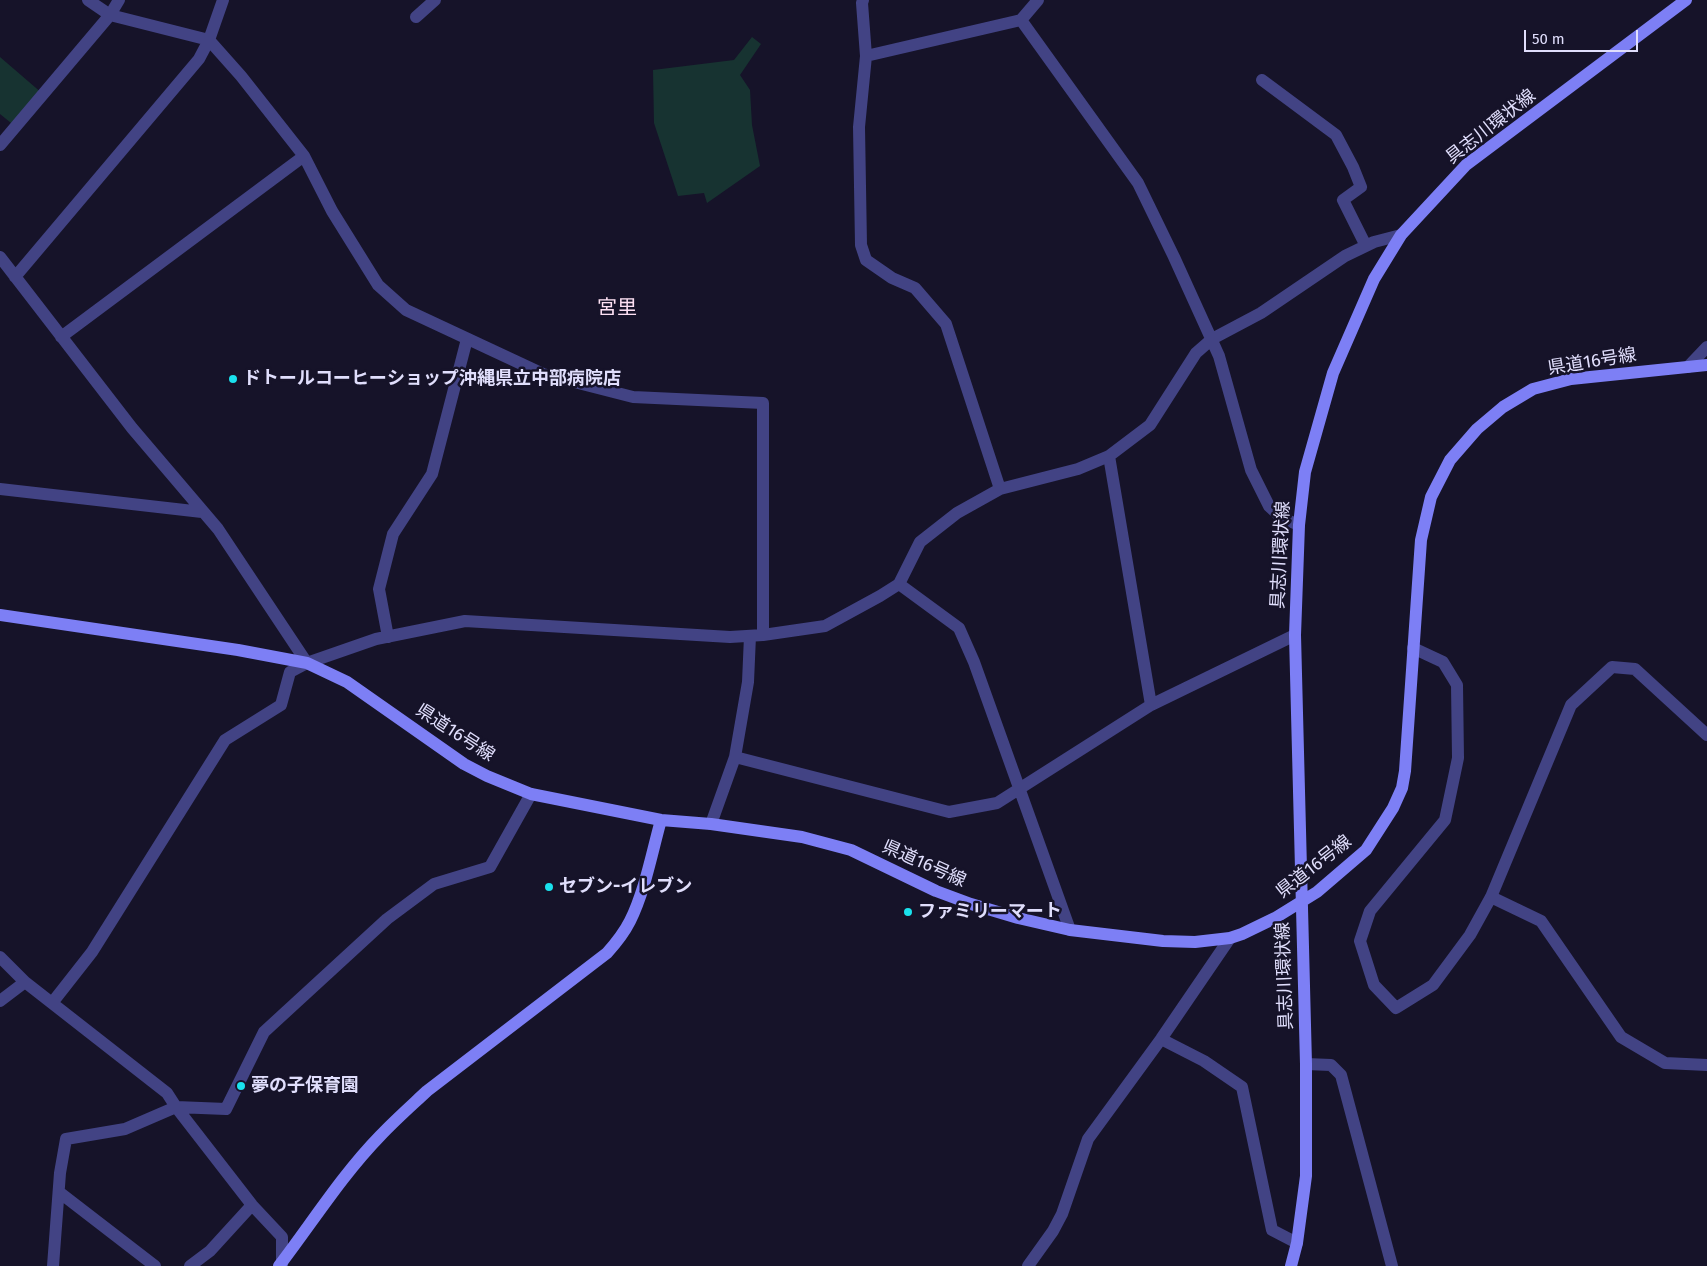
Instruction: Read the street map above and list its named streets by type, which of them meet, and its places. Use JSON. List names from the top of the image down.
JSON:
{
  "streets": {
    "main road": ["具志川環状線", "県道16号線"]
  },
  "crossings": [
    ["具志川環状線", "県道16号線"]
  ],
  "districts": ["宮里"],
  "places": [
    "ドトールコーヒーショップ沖縄県立中部病院店",
    "セブン-イレブン",
    "ファミリーマート",
    "夢の子保育園"
  ],
  "scale_bar": "50 m"
}
